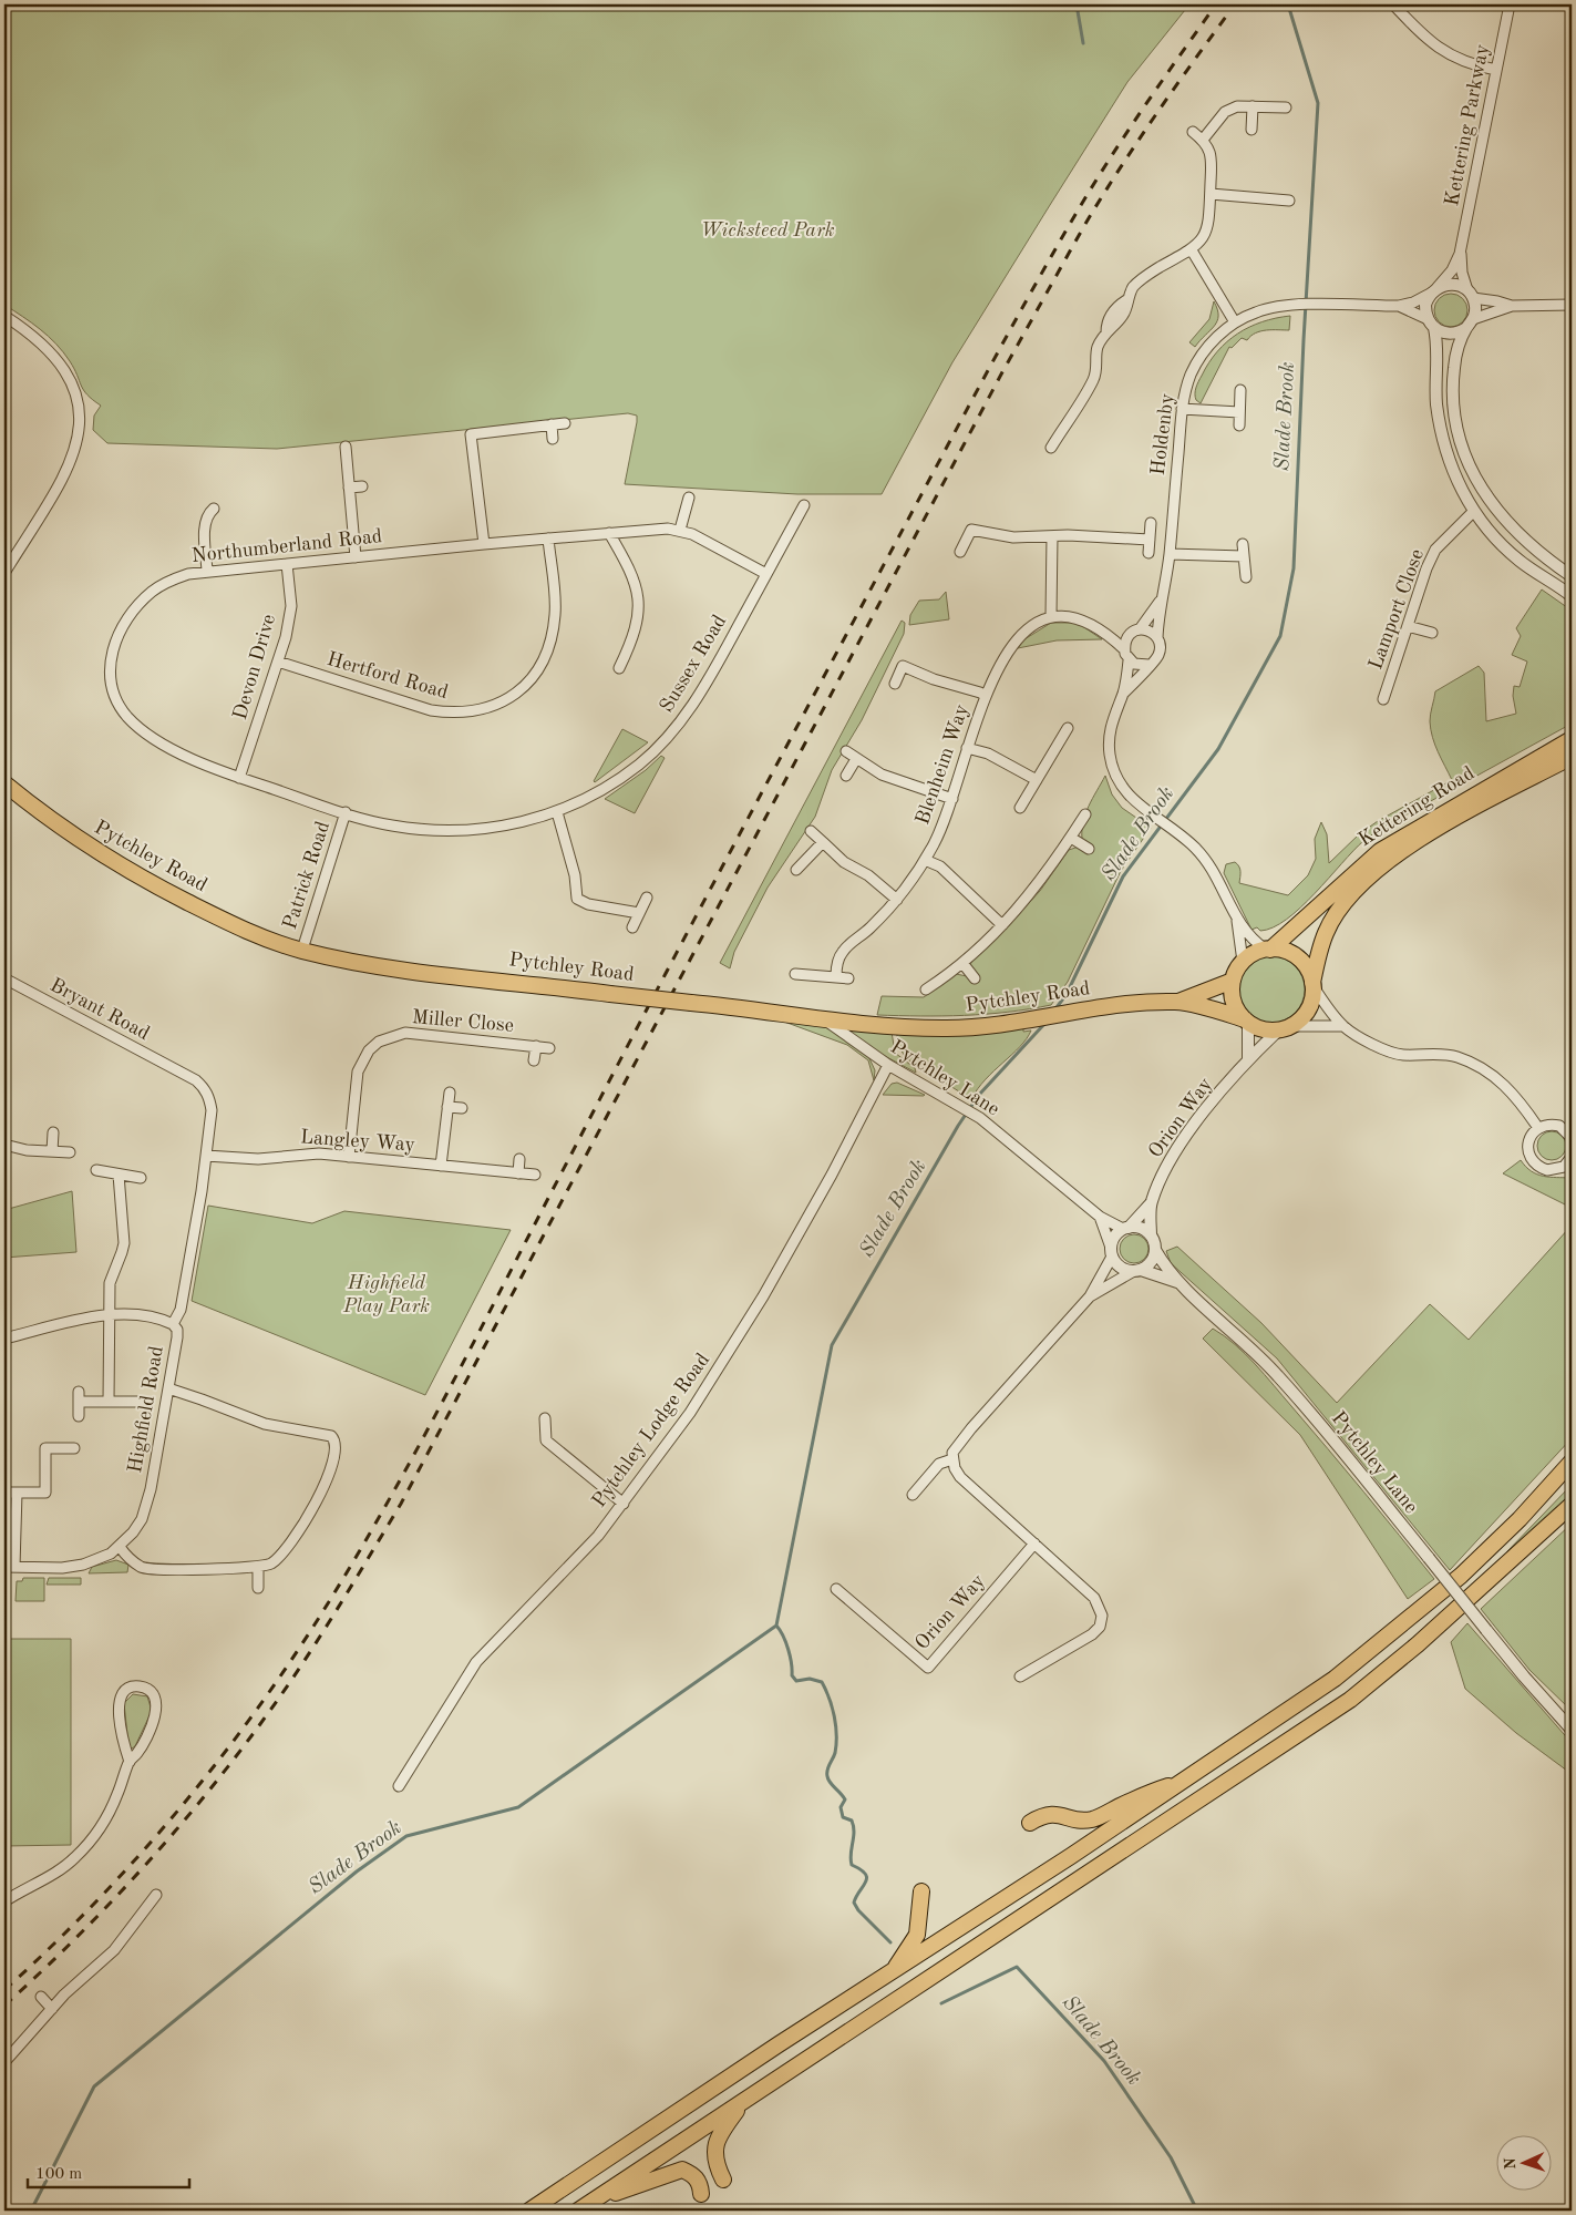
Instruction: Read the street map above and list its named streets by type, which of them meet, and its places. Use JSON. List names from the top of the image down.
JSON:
{
  "streets": {
    "main road": ["Kettering Road", "Pytchley Road"],
    "street": [
      "Kettering Parkway",
      "Holdenby",
      "Northumberland Road",
      "Lamport Close",
      "Sussex Road",
      "Devon Drive",
      "Hertford Road",
      "Blenheim Way",
      "Patrick Road",
      "Bryant Road",
      "Miller Close",
      "Pytchley Lane",
      "Orion Way",
      "Langley Way",
      "Highfield Road",
      "Pytchley Lodge Road"
    ]
  },
  "crossings": [
    ["Kettering Parkway", "Holdenby"],
    ["Northumberland Road", "Sussex Road"],
    ["Northumberland Road", "Devon Drive"],
    ["Northumberland Road", "Hertford Road"],
    ["Northumberland Road", "Patrick Road"],
    ["Sussex Road", "Patrick Road"],
    ["Devon Drive", "Hertford Road"],
    ["Kettering Road", "Pytchley Road"],
    ["Kettering Road", "Orion Way"],
    ["Pytchley Road", "Patrick Road"],
    ["Pytchley Road", "Pytchley Lane"],
    ["Pytchley Road", "Orion Way"],
    ["Bryant Road", "Highfield Road"],
    ["Miller Close", "Langley Way"],
    ["Pytchley Lane", "Orion Way"],
    ["Pytchley Lane", "Pytchley Lodge Road"],
    ["Langley Way", "Highfield Road"]
  ],
  "water": ["Slade Brook"],
  "parks": ["Wicksteed Park", "Highfield Play Park"],
  "scale_bar": "100 m",
  "north": "left"
}
